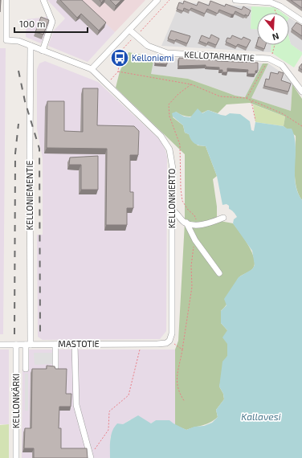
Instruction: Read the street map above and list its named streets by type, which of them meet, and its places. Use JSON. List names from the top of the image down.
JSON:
{
  "streets": {
    "street": [
      "KELLOTARHANTIE",
      "KELLONIEMENTIE",
      "KELLONKIERTO",
      "MASTOTIE",
      "KELLONKÄRKI"
    ]
  },
  "crossings": [
    ["KELLONIEMENTIE", "KELLONKIERTO"],
    ["KELLONIEMENTIE", "MASTOTIE"],
    ["KELLONKIERTO", "MASTOTIE"],
    ["MASTOTIE", "KELLONKÄRKI"]
  ],
  "water": ["Kallavesi"],
  "places": {
    "bus stop": ["Kelloniemi"]
  },
  "scale_bar": "100 m",
  "north": "bottom"
}
